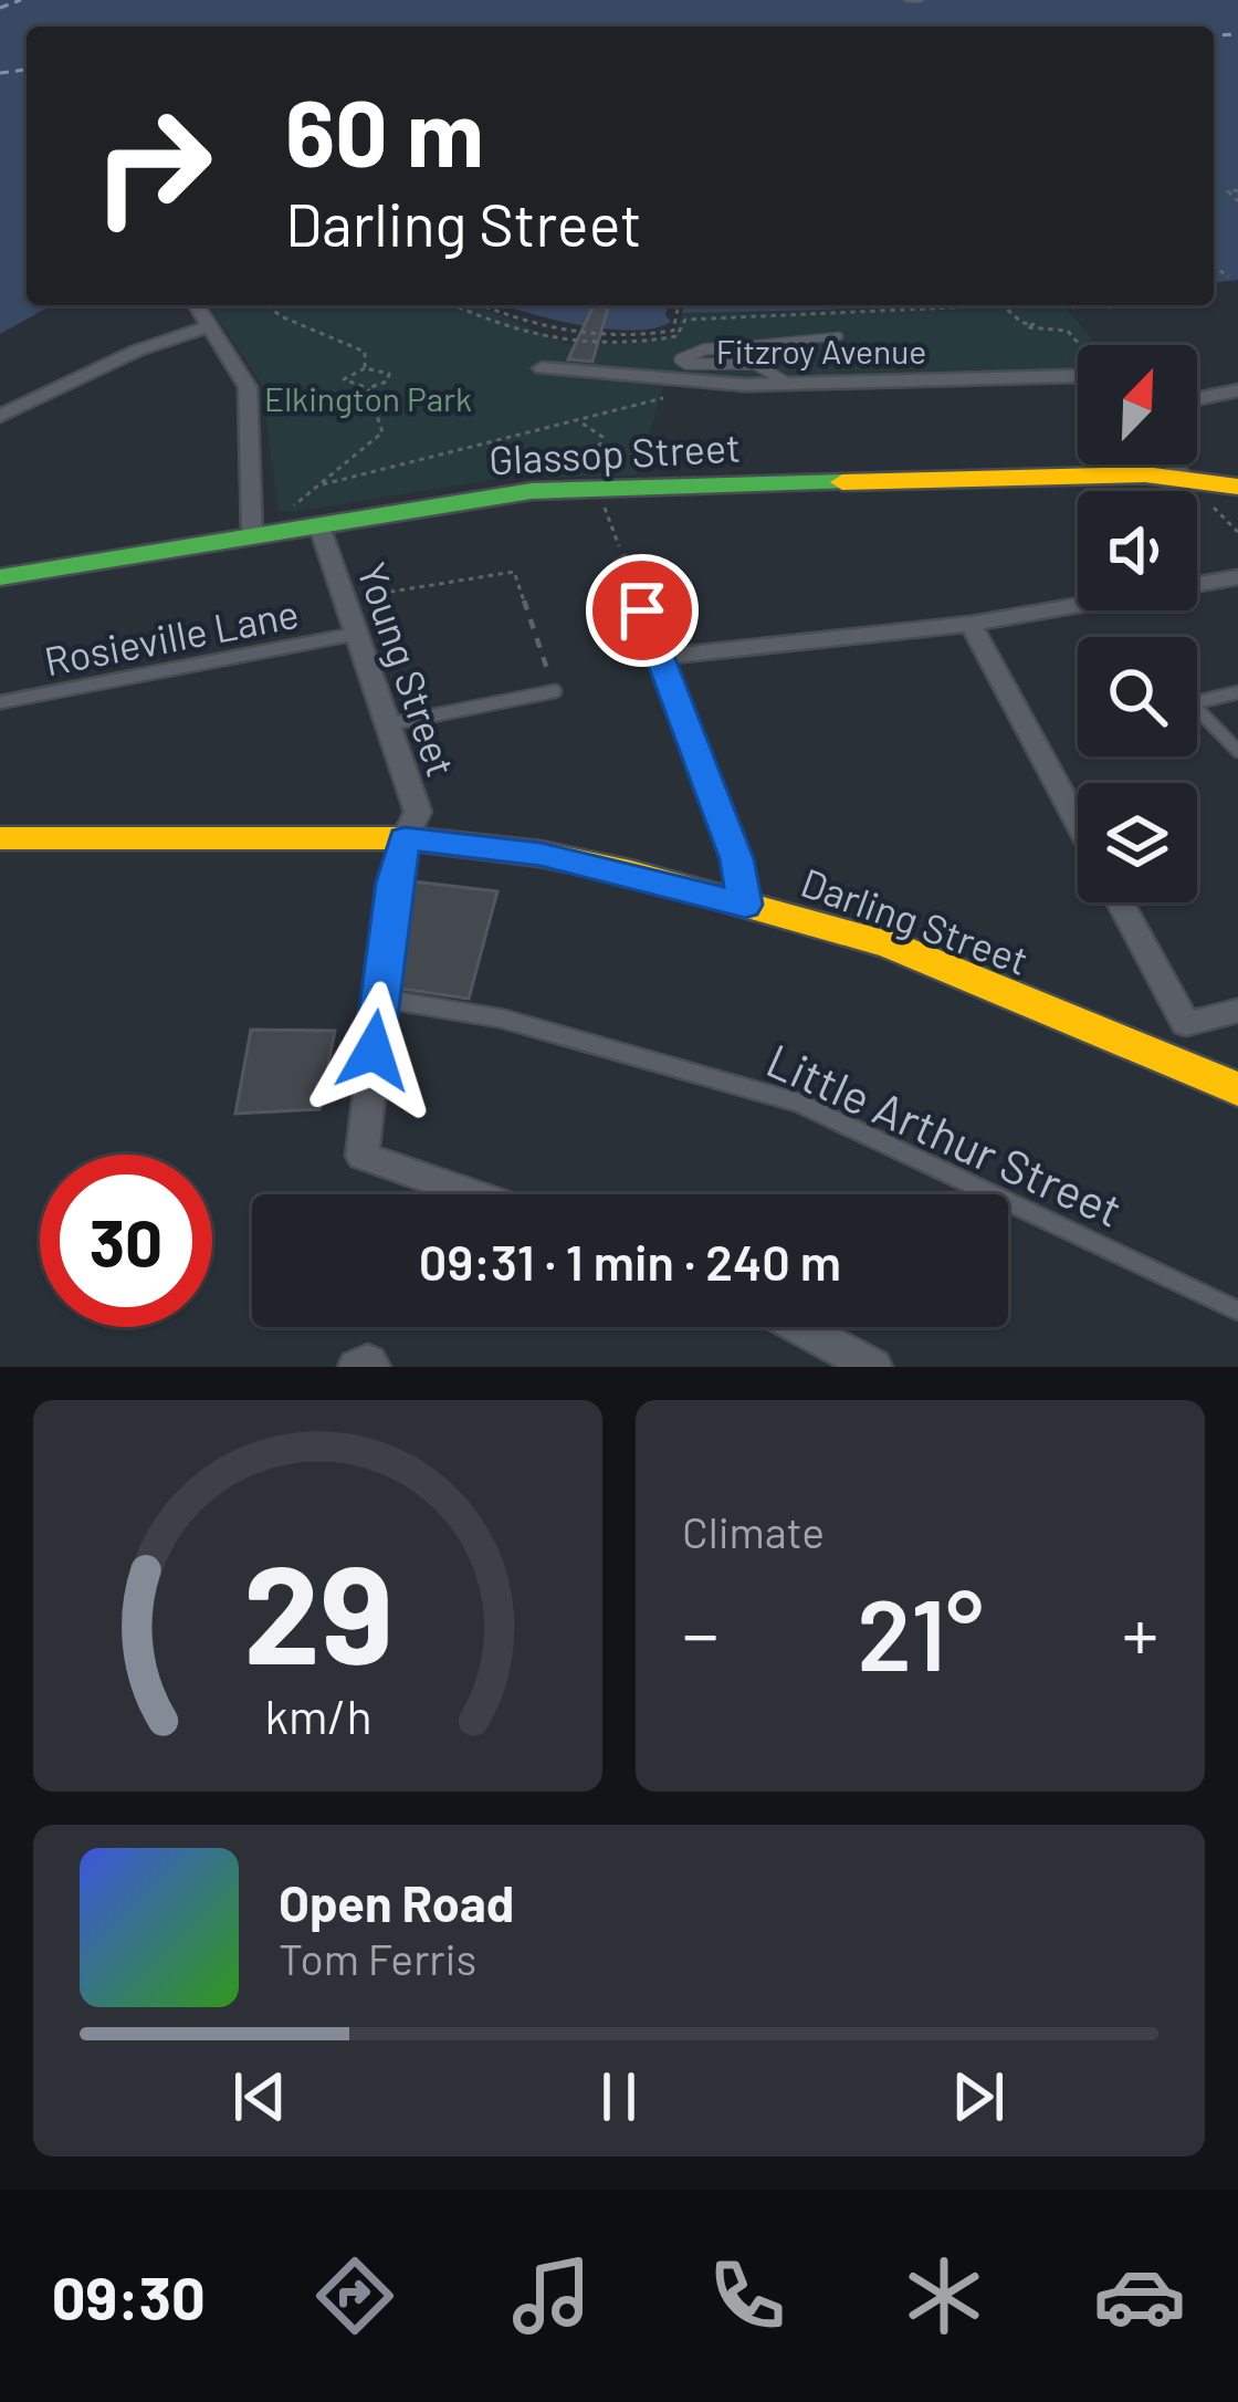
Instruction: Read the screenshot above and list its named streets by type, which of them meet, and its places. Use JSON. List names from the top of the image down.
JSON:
{
  "streets": {
    "street": [
      "Fitzroy Avenue",
      "Glassop Street",
      "Young Street",
      "Darling Street"
    ],
    "lane": ["Rosieville Lane", "Little Arthur Street"]
  },
  "crossings": [
    ["Glassop Street", "Young Street"],
    ["Rosieville Lane", "Young Street"],
    ["Young Street", "Darling Street"],
    ["Young Street", "Little Arthur Street"]
  ],
  "parks": ["Elkington Park"],
  "north": "top right",
  "page": {
    "turn": ["60 m", "Darling Street"],
    "limit": "30",
    "trip": "09:31 · 1 min · 240 m",
    "tile": "Climate",
    "heat": ["−", "21°", "+"],
    "song": ["Open Road", "Tom Ferris"],
    "tabs": "09:30",
    "gauge": ["29", "km/h"]
  }
}
